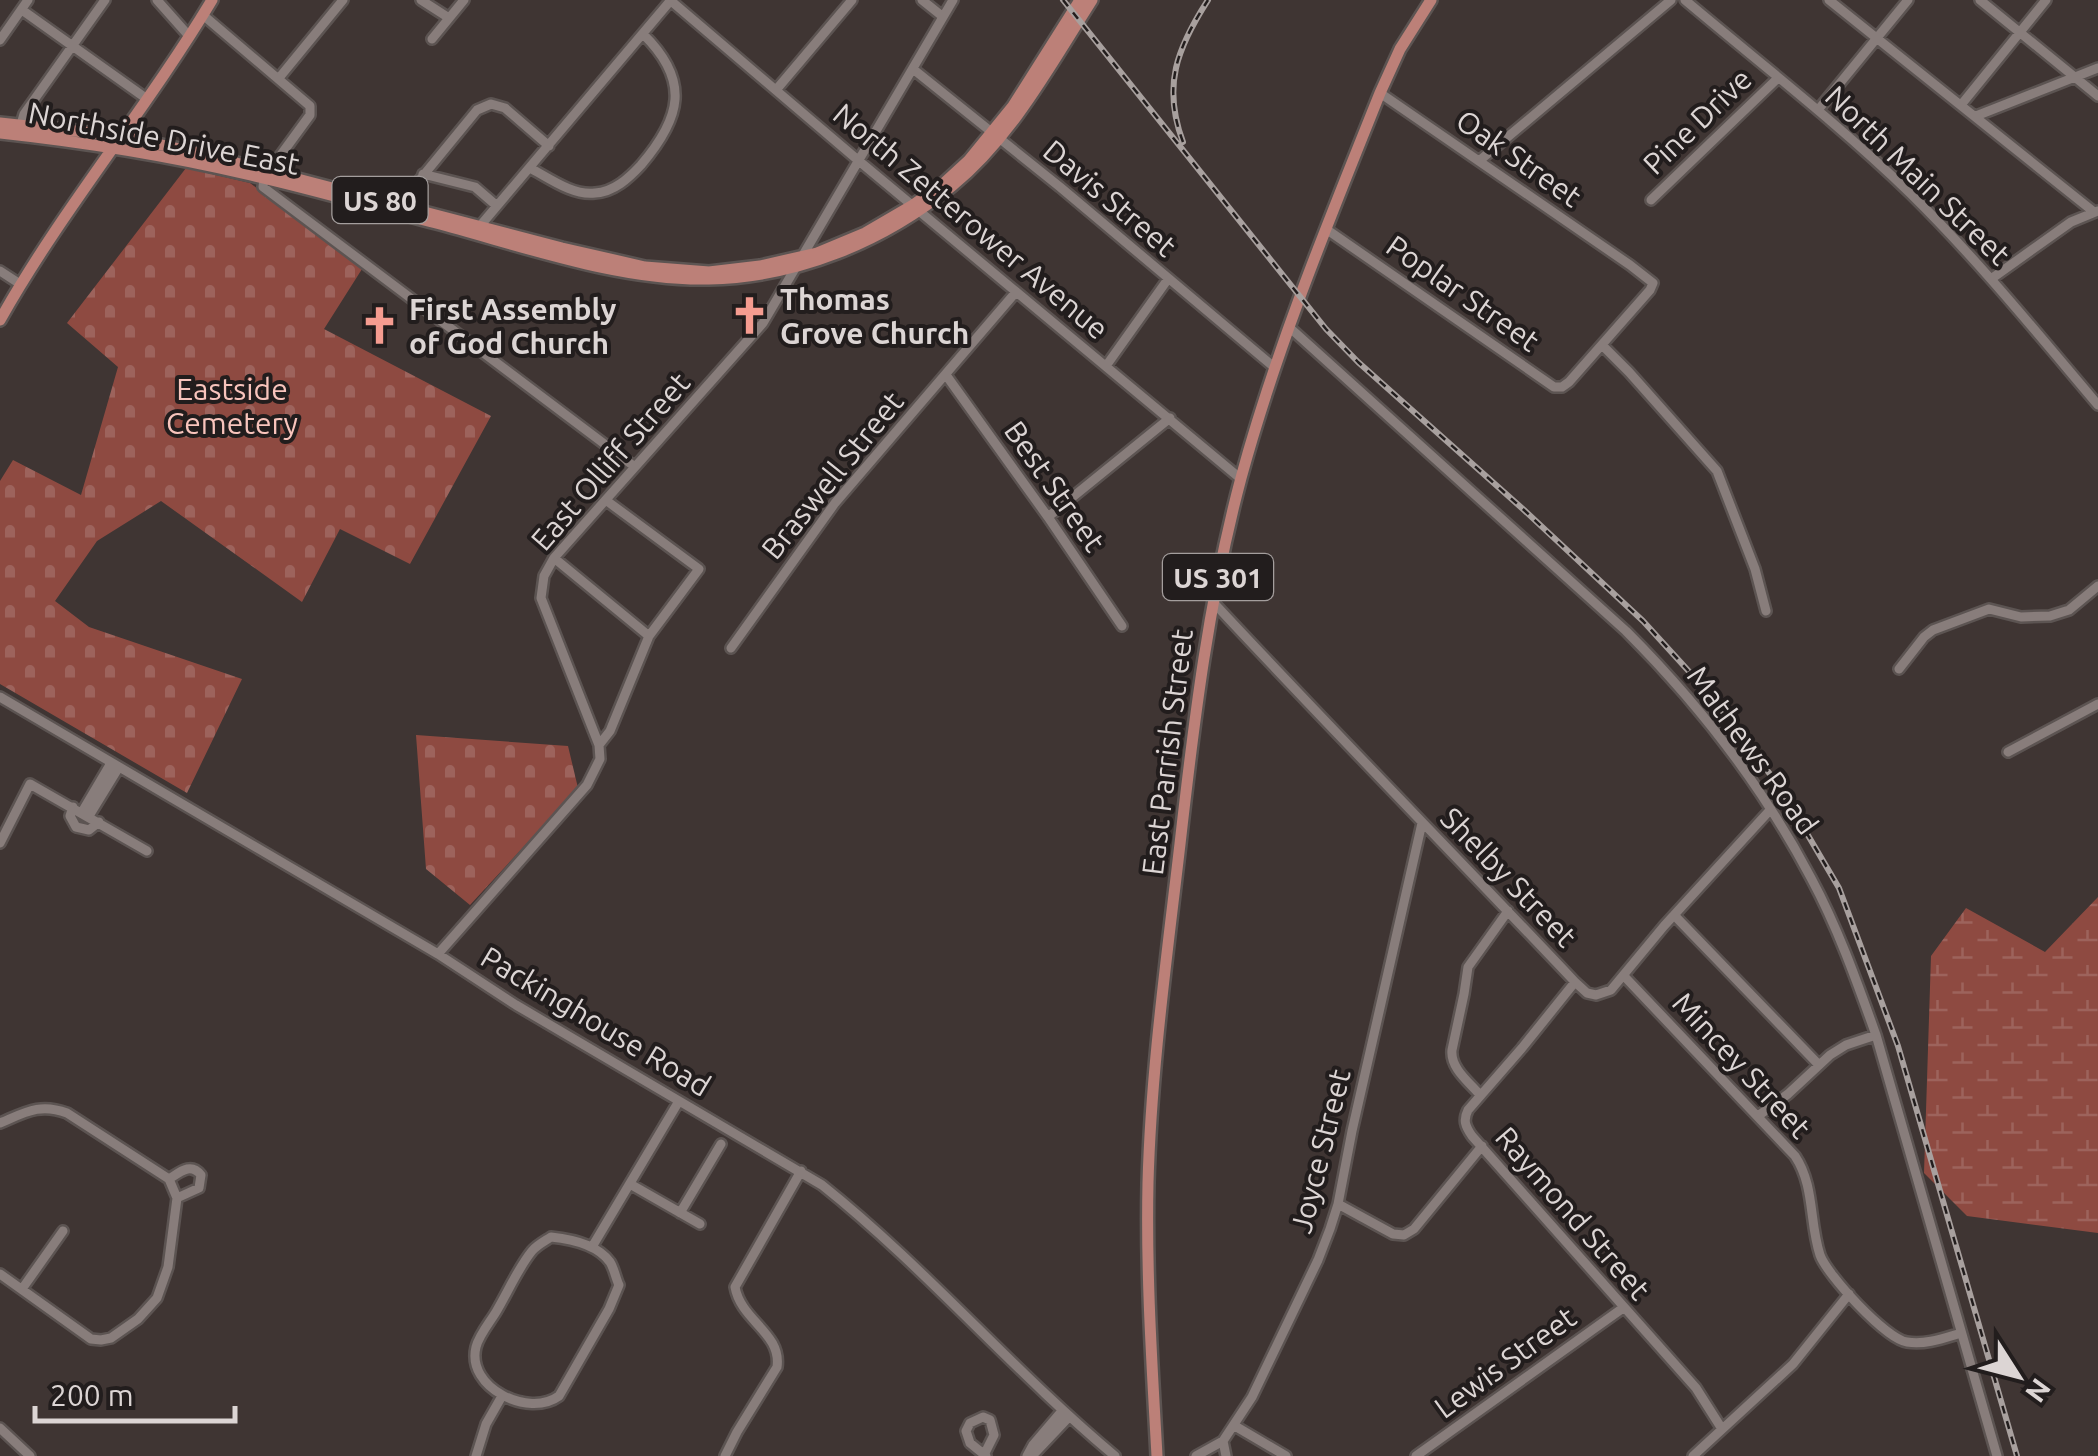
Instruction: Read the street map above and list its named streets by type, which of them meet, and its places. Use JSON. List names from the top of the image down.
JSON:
{
  "streets": {
    "main road": [
      "Northside Drive East",
      "US 80",
      "US 301",
      "East Parrish Street"
    ],
    "street": [
      "Pine Drive",
      "Oak Street",
      "North Main Street",
      "Davis Street",
      "North Zetterower Avenue",
      "Poplar Street",
      "East Olliff Street",
      "Braswell Street",
      "Best Street",
      "Mathews Road",
      "Shelby Street",
      "Packinghouse Road",
      "Mincey Street",
      "Joyce Street",
      "Raymond Street",
      "Lewis Street"
    ]
  },
  "crossings": [
    ["Pine Drive", "North Main Street"],
    ["Northside Drive East", "Davis Street"],
    ["Northside Drive East", "North Zetterower Avenue"],
    ["Northside Drive East", "East Olliff Street"],
    ["Oak Street", "Poplar Street"],
    ["Oak Street", "East Parrish Street"],
    ["Davis Street", "East Olliff Street"],
    ["Davis Street", "East Parrish Street"],
    ["North Zetterower Avenue", "East Olliff Street"],
    ["North Zetterower Avenue", "Braswell Street"],
    ["North Zetterower Avenue", "East Parrish Street"],
    ["Poplar Street", "East Parrish Street"],
    ["Braswell Street", "Best Street"],
    ["Mathews Road", "East Parrish Street"],
    ["Mathews Road", "Mincey Street"],
    ["East Parrish Street", "Shelby Street"],
    ["Shelby Street", "Mincey Street"],
    ["Shelby Street", "Joyce Street"],
    ["Shelby Street", "Raymond Street"],
    ["Raymond Street", "Lewis Street"]
  ],
  "parks": ["Eastside Cemetery"],
  "places": {
    "church": ["Thomas Grove Church", "First Assembly of God Church"]
  },
  "scale_bar": "200 m",
  "north": "bottom right"
}
